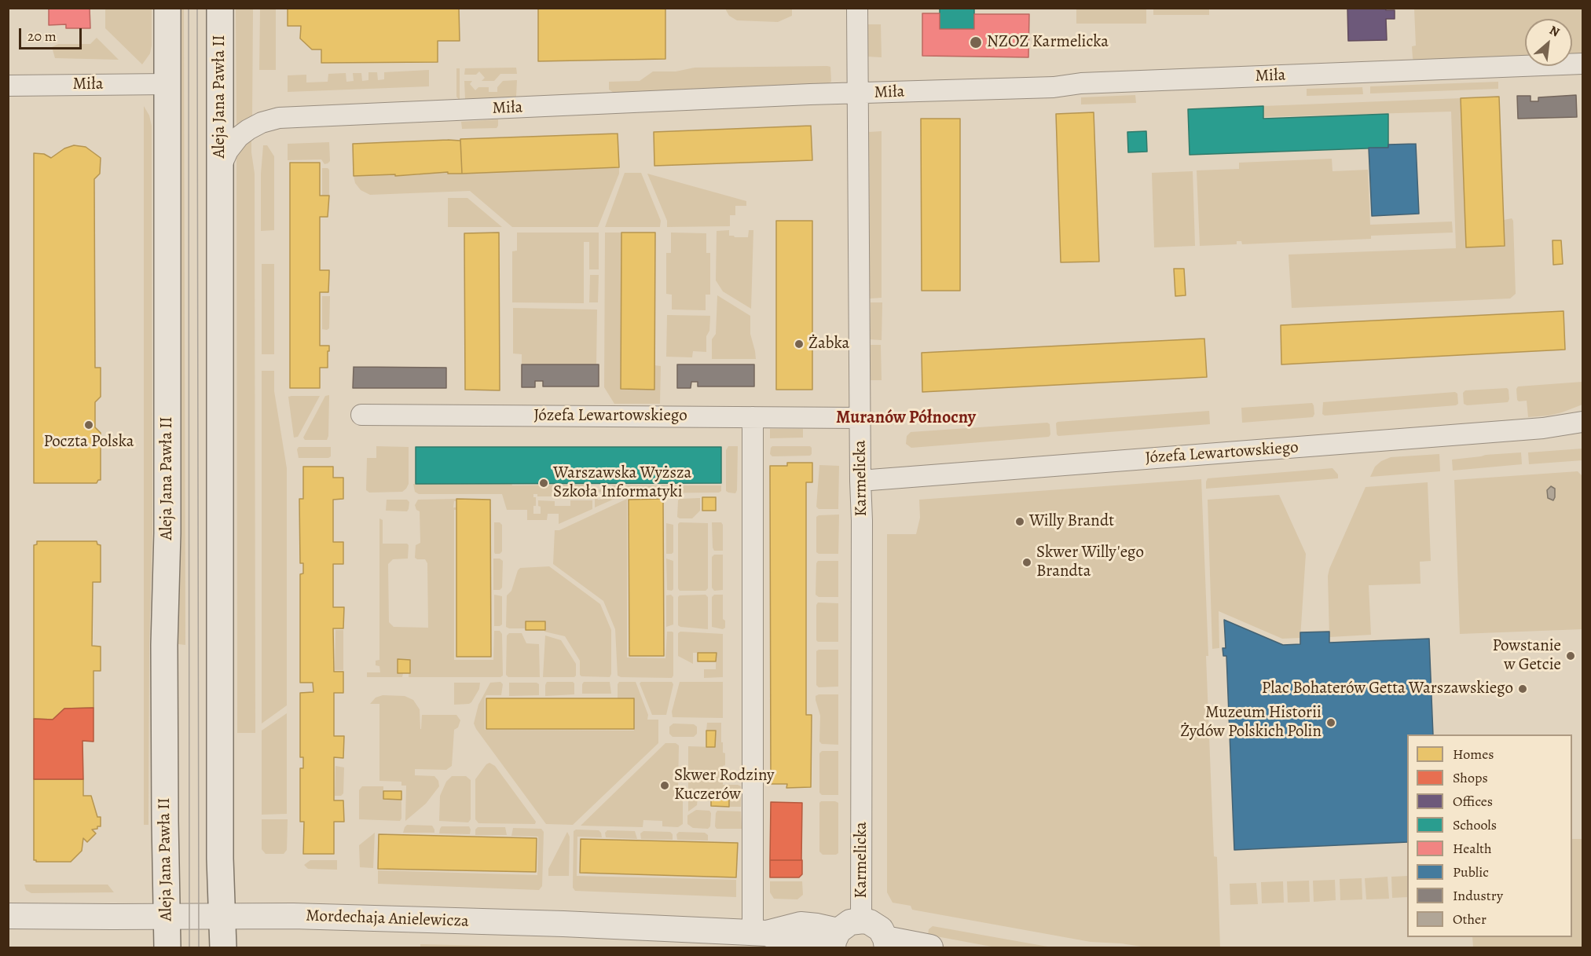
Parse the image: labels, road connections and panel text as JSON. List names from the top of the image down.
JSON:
{
  "streets": {
    "main road": ["Aleja Jana Pawła II"],
    "street": [
      "Miła",
      "Józefa Lewartowskiego",
      "Karmelicka",
      "Mordechaja Anielewicza"
    ]
  },
  "crossings": [
    ["Miła", "Aleja Jana Pawła II"],
    ["Miła", "Karmelicka"],
    ["Aleja Jana Pawła II", "Mordechaja Anielewicza"],
    ["Józefa Lewartowskiego", "Karmelicka"]
  ],
  "districts": ["Muranów Północny"],
  "places": [
    "NZOZ Karmelicka",
    "Żabka",
    "Poczta Polska",
    "Warszawska Wyższa Szkoła Informatyki",
    "Willy Brandt",
    "Skwer Willy'ego Brandta",
    "Powstanie w Getcie",
    "Plac Bohaterów Getta Warszawskiego",
    "Muzeum Historii Żydów Polskich Polin",
    "Skwer Rodziny Kuczerów"
  ],
  "legend": [
    "Homes",
    "Shops",
    "Offices",
    "Schools",
    "Health",
    "Public",
    "Industry",
    "Other"
  ],
  "scale_bar": "20 m",
  "north": "top right"
}
